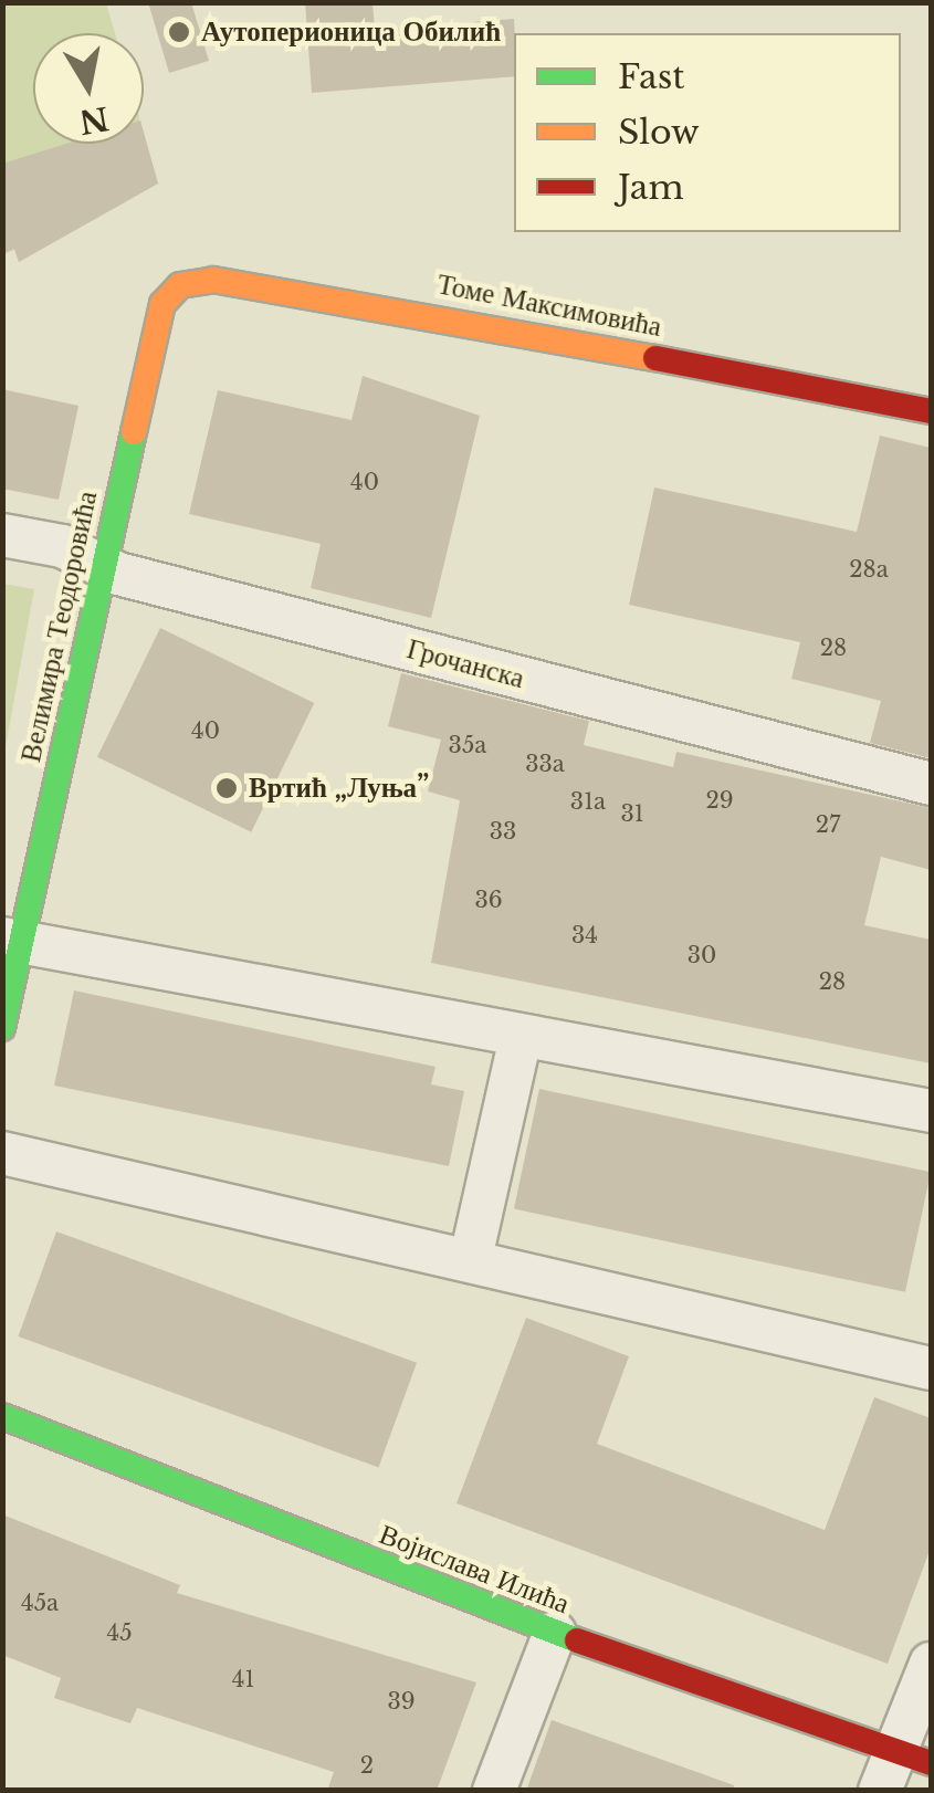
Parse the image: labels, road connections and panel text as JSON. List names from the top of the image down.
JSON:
{
  "streets": {
    "street": [
      "Томе Максимовића",
      "Велимира Теодоровића",
      "Грочанска",
      "Војислава Илића"
    ]
  },
  "crossings": [
    ["Томе Максимовића", "Велимира Теодоровића"],
    ["Велимира Теодоровића", "Грочанска"]
  ],
  "places": ["Аутоперионица Обилић", "Вртић „Луња”"],
  "house_numbers": [
    "40",
    "28a",
    "28",
    "40",
    "35a",
    "33a",
    "29",
    "31a",
    "31",
    "27",
    "33",
    "36",
    "34",
    "30",
    "28",
    "45a",
    "45",
    "41",
    "39",
    "2"
  ],
  "legend": ["Fast", "Slow", "Jam"],
  "north": "bottom"
}
